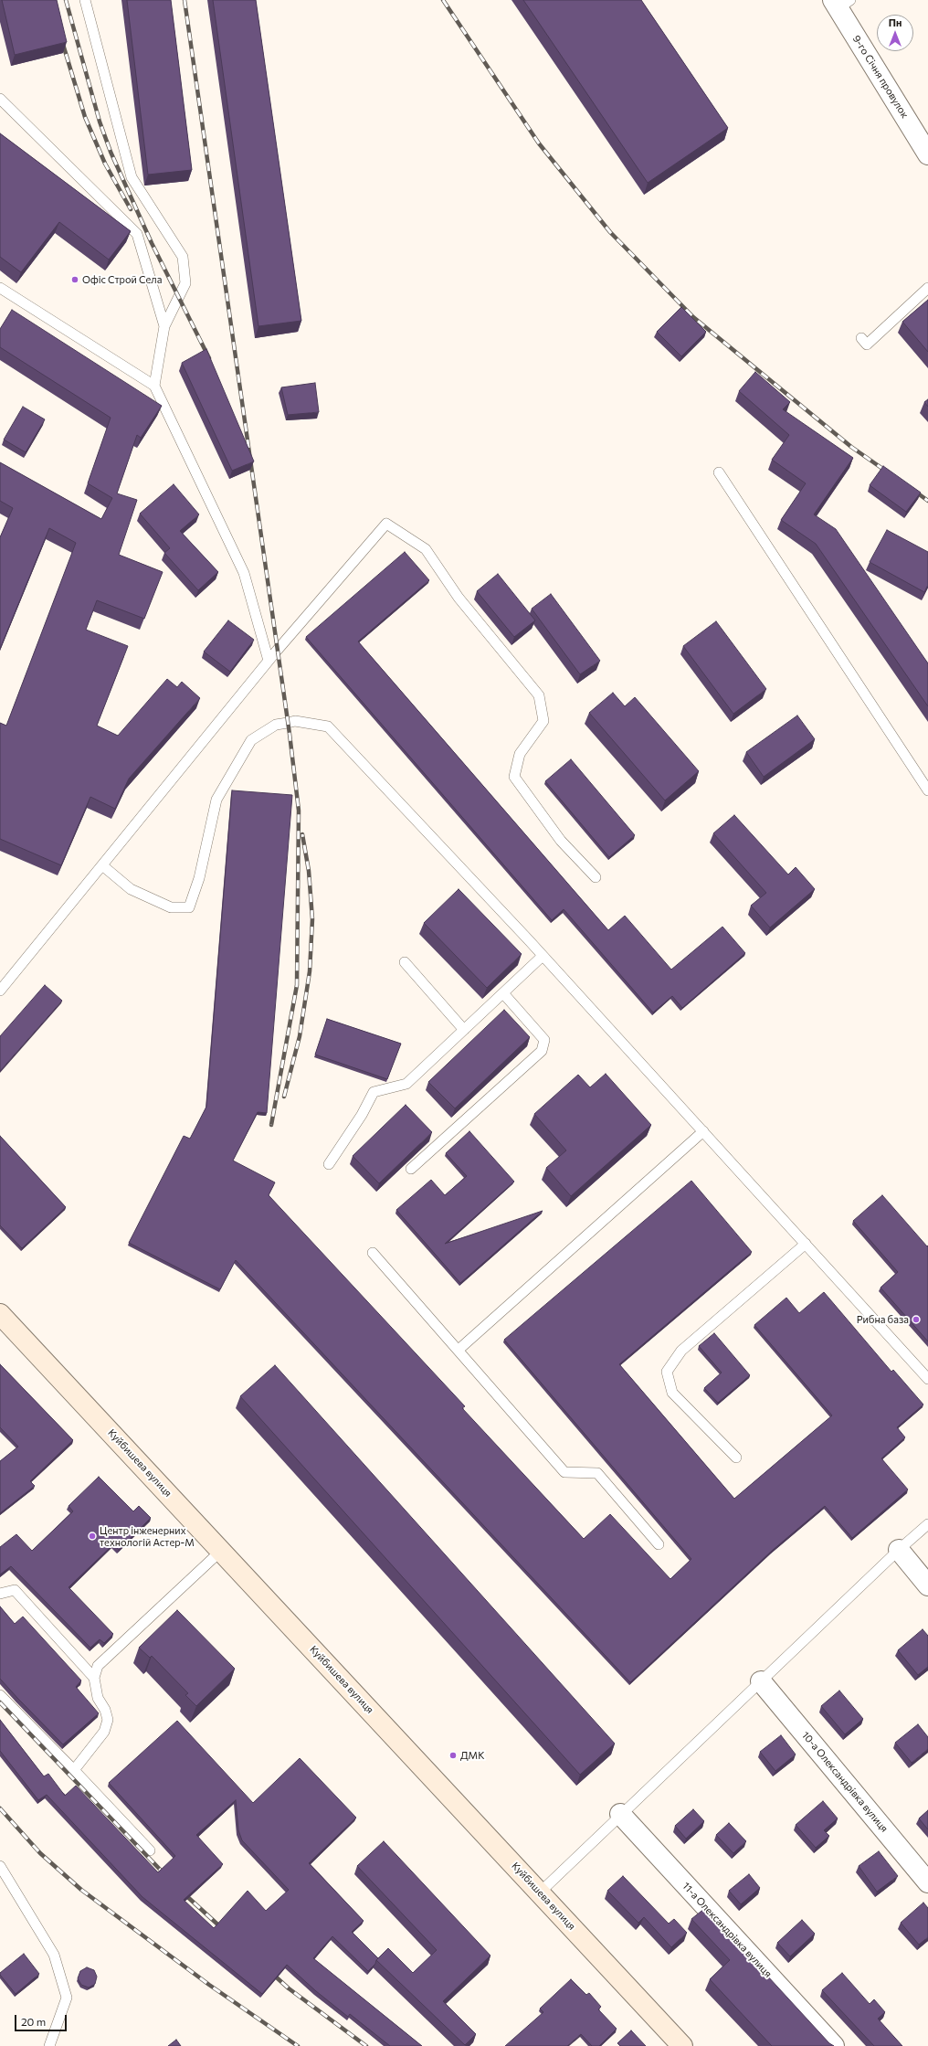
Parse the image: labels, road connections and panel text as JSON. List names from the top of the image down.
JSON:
{
  "streets": {
    "main road": ["Куйбишева вулиця"],
    "street": ["9-го Січня провулок", "10-а Олександрівка вулиця", "11-а Олександрівка вулиця"]
  },
  "places": [
    "Офіс Строй Села",
    "Рибна база",
    "Центр інженерних технологій Астер-М",
    "ДМК"
  ],
  "scale_bar": "20 m",
  "north": "top"
}
